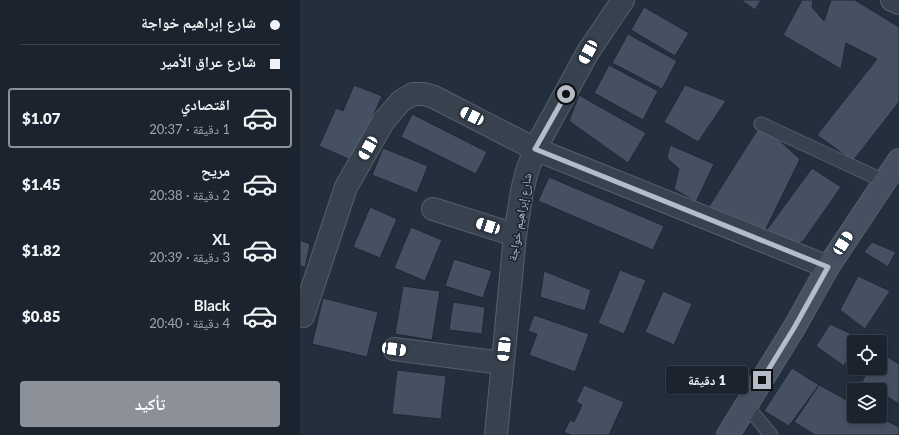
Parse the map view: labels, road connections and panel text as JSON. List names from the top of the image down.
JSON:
{
  "streets": {
    "street": ["شارع إبراهيم خواجة"]
  },
  "page": {
    "banner": ["شارع إبراهيم خواجة", "شارع عراق الأمير"],
    "list": [
      {
        "name": "اقتصادي",
        "note": "1 دقيقة · 20:37",
        "value": "$1.07"
      },
      {
        "name": "مريح",
        "note": "2 دقيقة · 20:38",
        "value": "$1.45"
      },
      {
        "name": "XL",
        "note": "3 دقيقة · 20:39",
        "value": "$1.82"
      },
      {
        "name": "Black",
        "note": "4 دقيقة · 20:40",
        "value": "$0.85"
      }
    ],
    "bubble": "1 دقيقة",
    "buttons": "تأكيد"
  }
}
